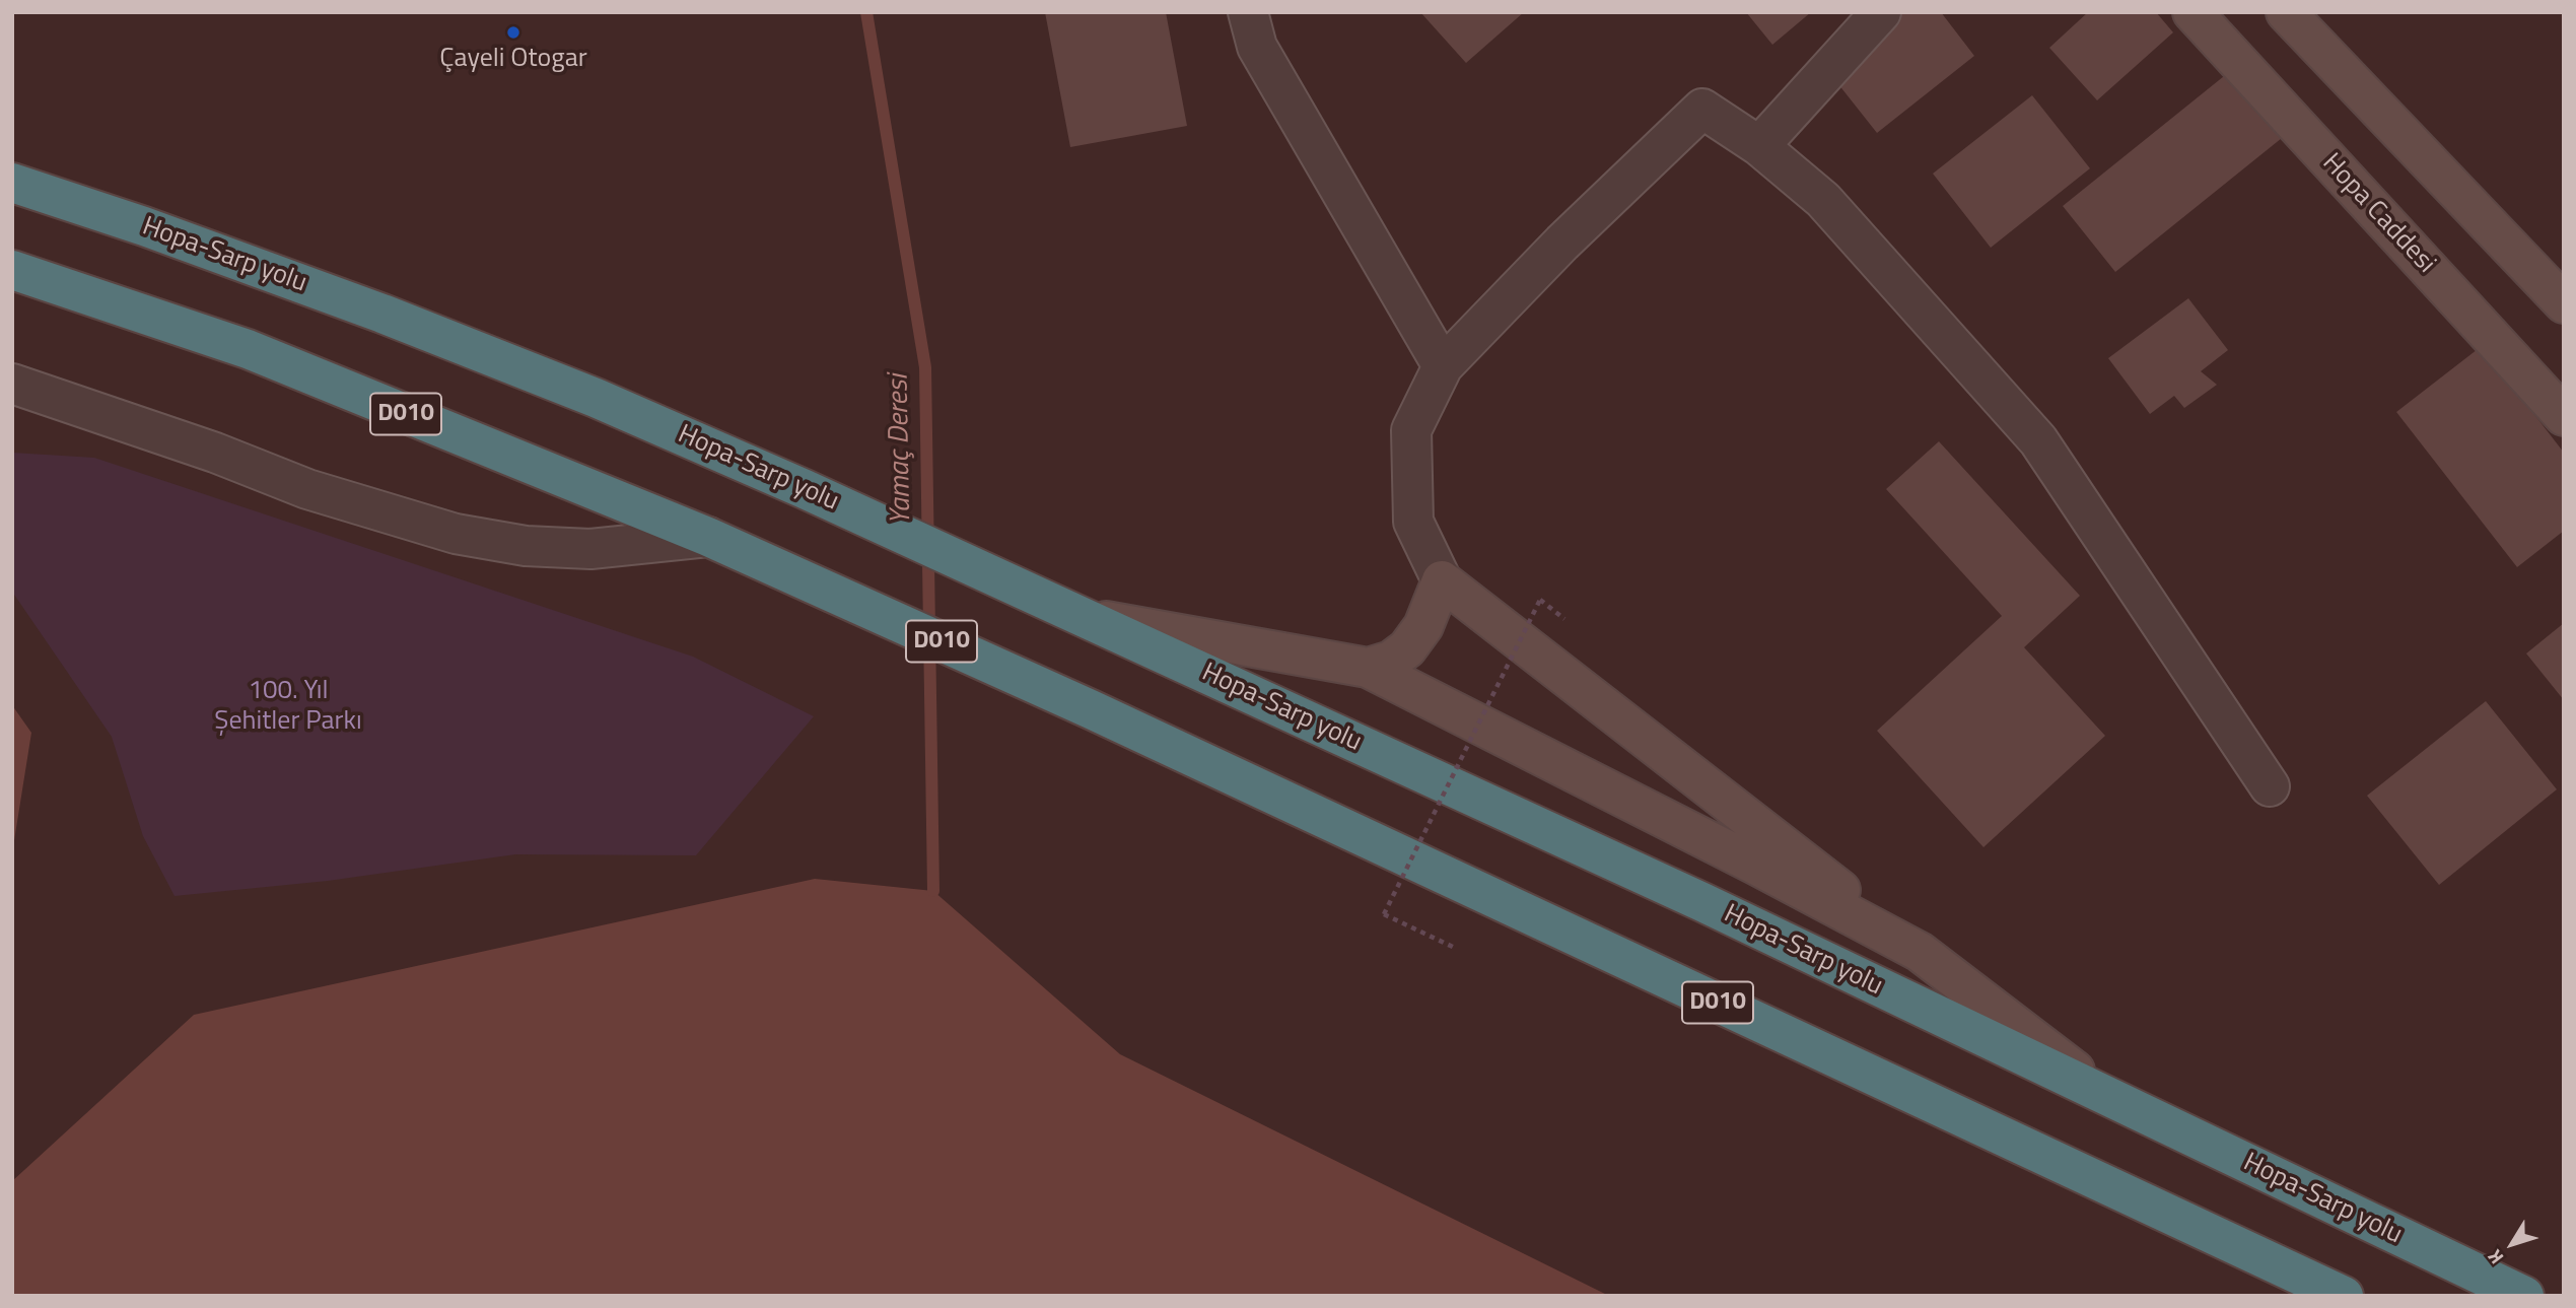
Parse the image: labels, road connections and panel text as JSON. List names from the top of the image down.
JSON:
{
  "streets": {
    "highway": ["Hopa-Sarp yolu", "D010"],
    "main road": ["Hopa Caddesi"]
  },
  "water": ["Yamaç Deresi"],
  "parks": ["100. Yıl Şehitler Parkı"],
  "places": ["Çayeli Otogar"],
  "north": "bottom left"
}
